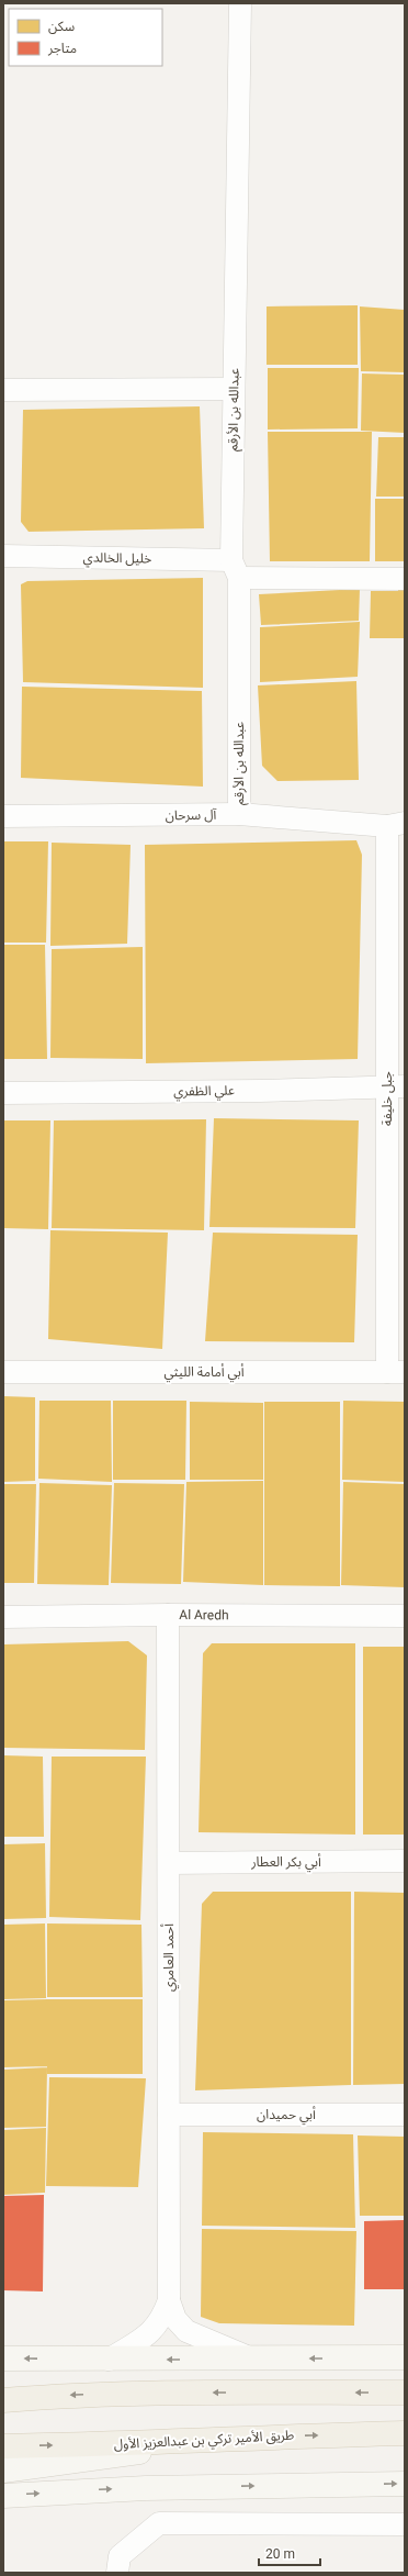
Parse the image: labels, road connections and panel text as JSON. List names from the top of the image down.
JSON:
{
  "streets": {
    "main road": ["طريق الأمير تركي بن عبدالعزيز الأول"],
    "street": [
      "عبدالله بن الأرقم",
      "خليل الخالدي",
      "آل سرحان",
      "علي الظفري",
      "جبل خليفة",
      "أبي أمامة الليثي",
      "Al Aredh",
      "أبي بكر العطار",
      "أحمد العامري",
      "أبي حميدان"
    ]
  },
  "crossings": [
    ["عبدالله بن الأرقم", "خليل الخالدي"],
    ["عبدالله بن الأرقم", "آل سرحان"],
    ["آل سرحان", "جبل خليفة"],
    ["علي الظفري", "جبل خليفة"],
    ["جبل خليفة", "أبي أمامة الليثي"],
    ["Al Aredh", "أحمد العامري"],
    ["أبي بكر العطار", "أحمد العامري"],
    ["أحمد العامري", "أبي حميدان"]
  ],
  "legend": ["سكن", "متاجر"],
  "scale_bar": "20 m"
}
